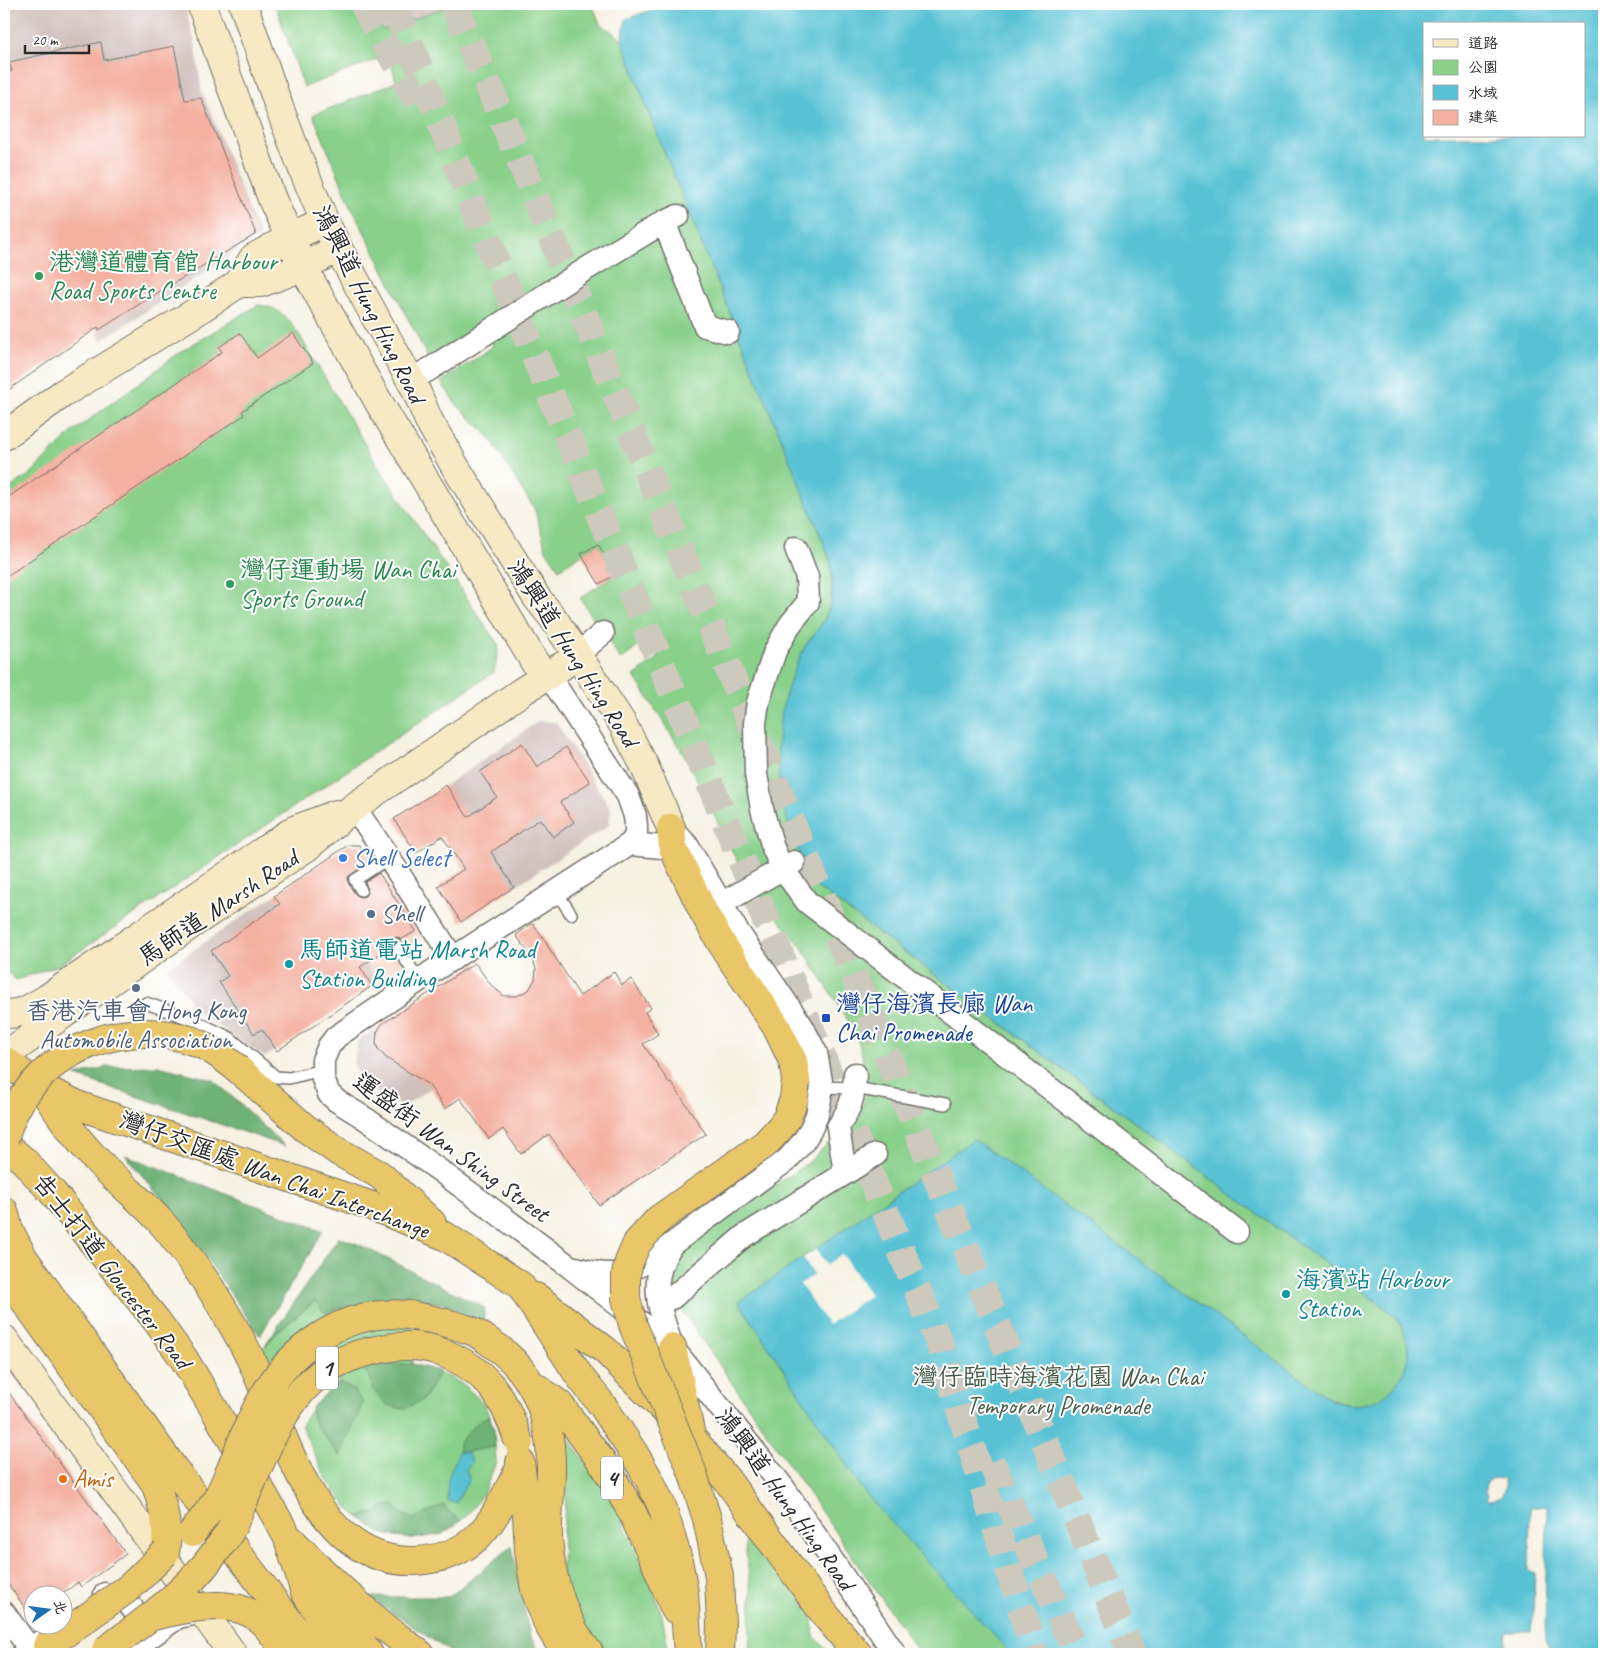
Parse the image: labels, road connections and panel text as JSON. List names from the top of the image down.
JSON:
{
  "streets": {
    "highway": [
      "灣仔交匯處 Wan Chai Interchange",
      "告士打道 Gloucester Road",
      "1",
      "4"
    ],
    "main road": ["鴻興道 Hung Hing Road", "馬師道 Marsh Road"],
    "street": ["運盛街 Wan Shing Street"]
  },
  "crossings": [
    ["鴻興道 Hung Hing Road", "馬師道 Marsh Road"],
    ["鴻興道 Hung Hing Road", "運盛街 Wan Shing Street"],
    ["灣仔交匯處 Wan Chai Interchange", "4"],
    ["1", "4"]
  ],
  "parks": ["灣仔臨時海濱花園 Wan Chai Temporary Promenade"],
  "places": {
    "other": [
      "港灣道體育館 Harbour Road Sports Centre",
      "灣仔運動場 Wan Chai Sports Ground",
      "Shell Select",
      "Shell",
      "馬師道電站 Marsh Road Station Building",
      "香港汽車會 Hong Kong Automobile Association",
      "海濱站 Harbour Station",
      "Amis"
    ],
    "transit": ["灣仔海濱長廊 Wan Chai Promenade"]
  },
  "legend": [
    "道路",
    "公園",
    "水域",
    "建築"
  ],
  "scale_bar": "20 m",
  "north": "right"
}
